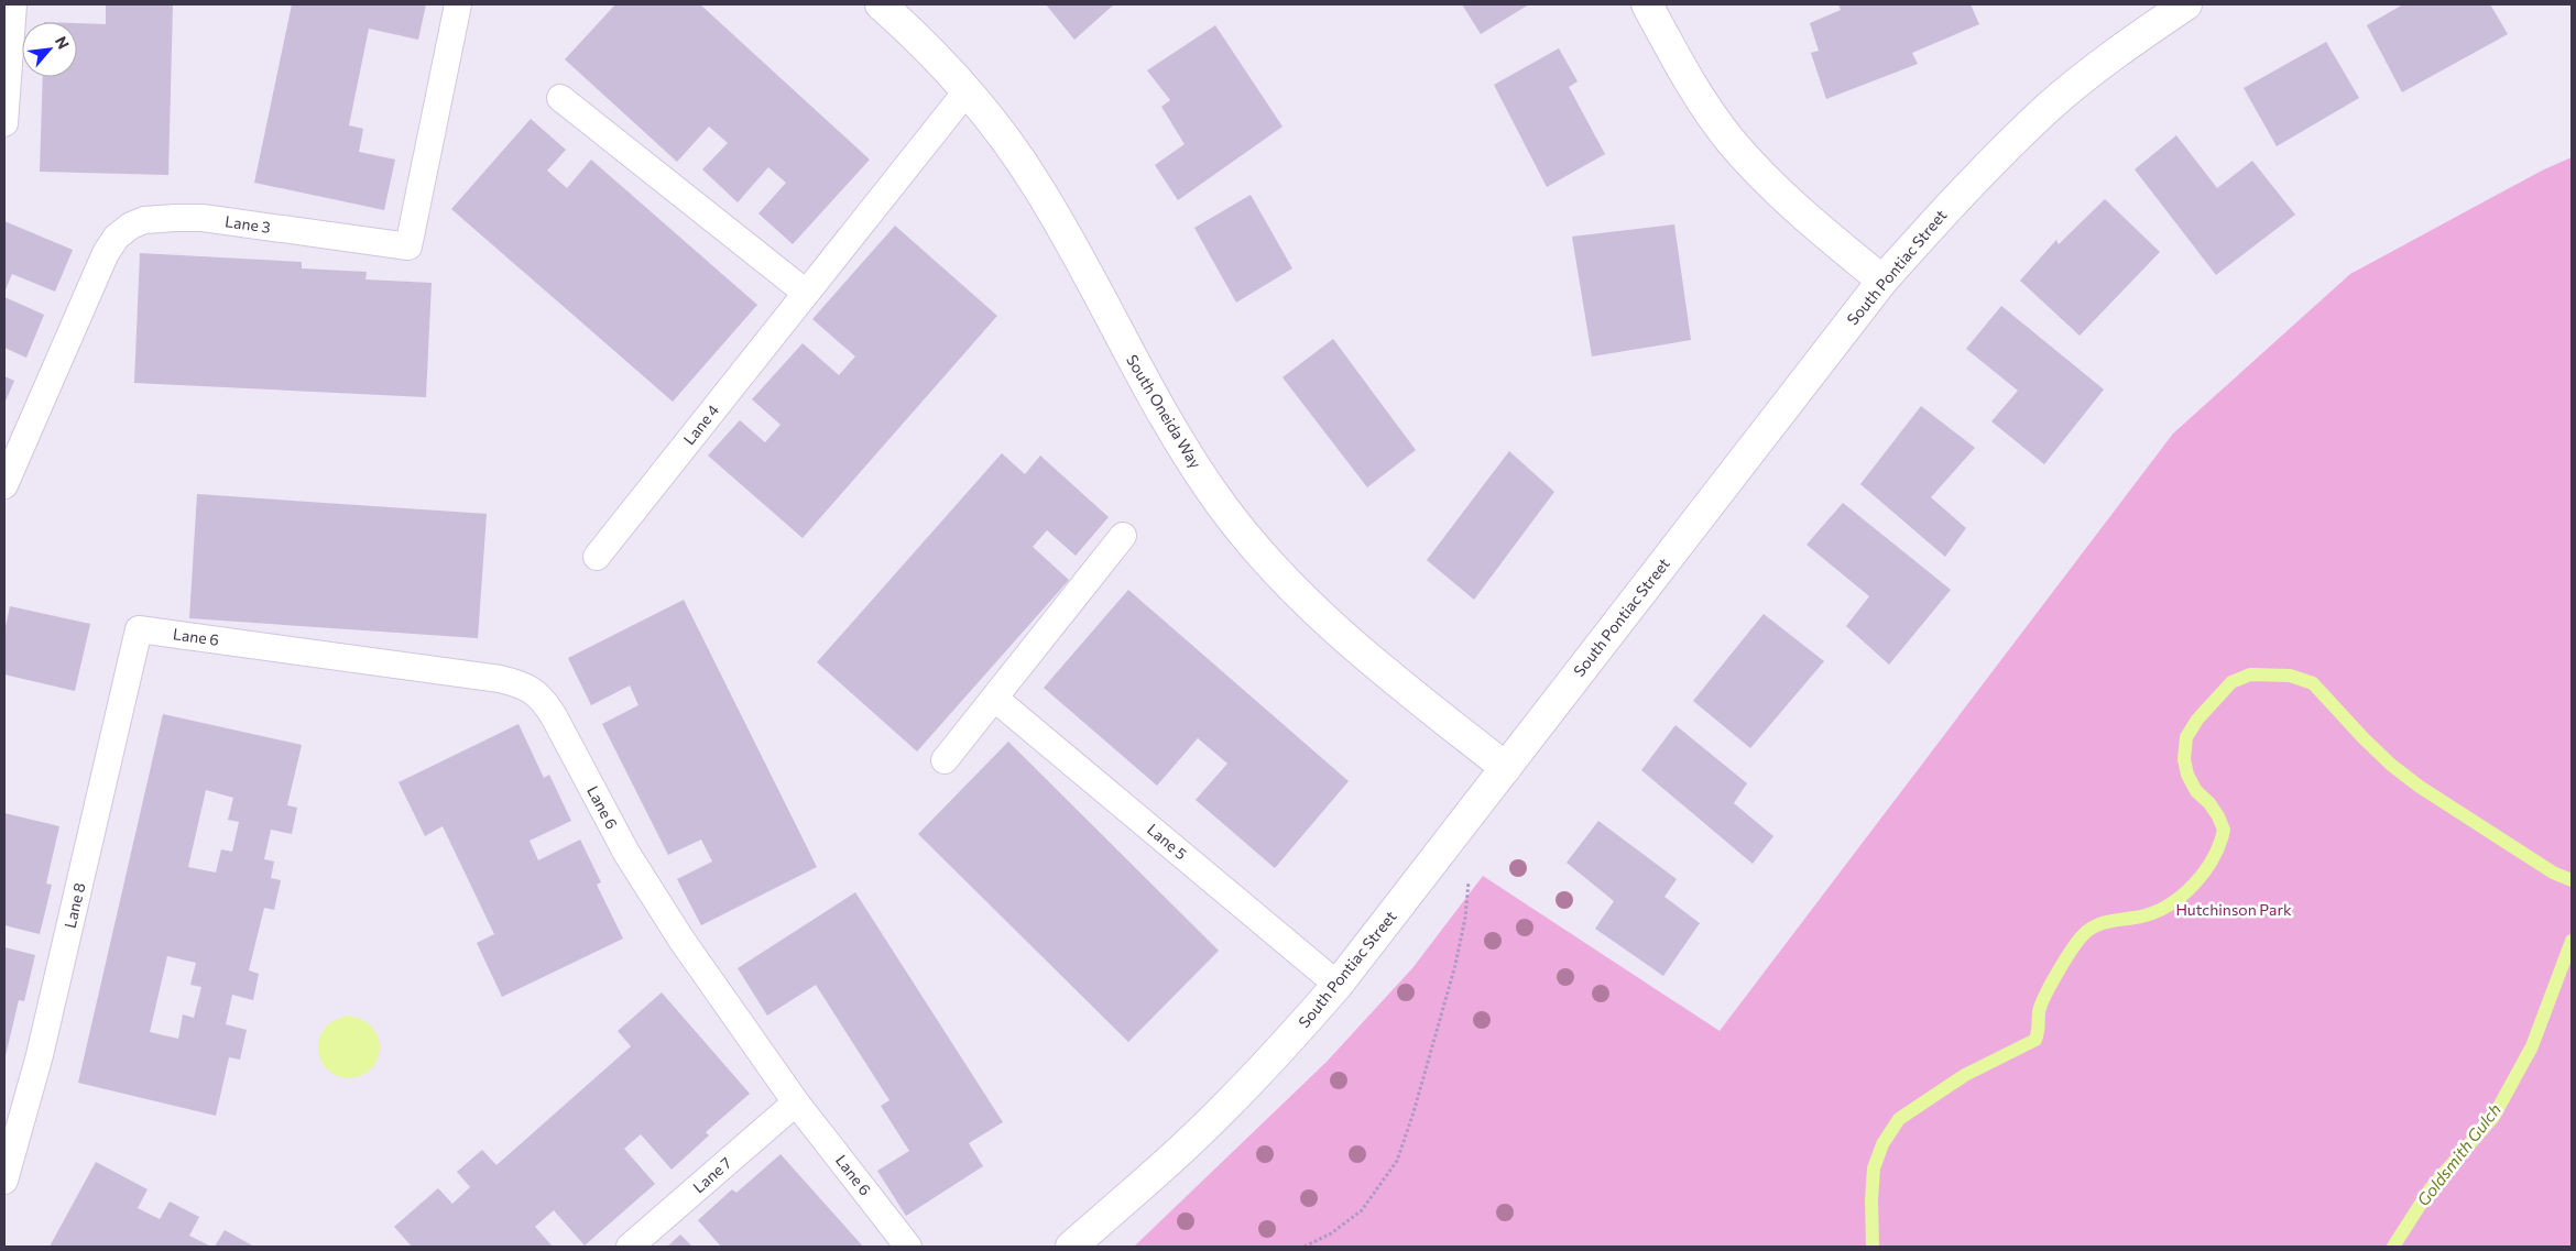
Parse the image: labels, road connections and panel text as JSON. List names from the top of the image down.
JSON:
{
  "streets": {
    "street": ["South Pontiac Street", "South Oneida Way"],
    "lane": [
      "Lane 3",
      "Lane 4",
      "Lane 6",
      "Lane 5",
      "Lane 8",
      "Lane 7"
    ]
  },
  "crossings": [
    ["South Pontiac Street", "South Oneida Way"],
    ["South Pontiac Street", "Lane 5"],
    ["South Oneida Way", "Lane 4"],
    ["Lane 6", "Lane 8"],
    ["Lane 6", "Lane 7"]
  ],
  "water": ["Goldsmith Gulch"],
  "parks": ["Hutchinson Park"],
  "north": "top right"
}
